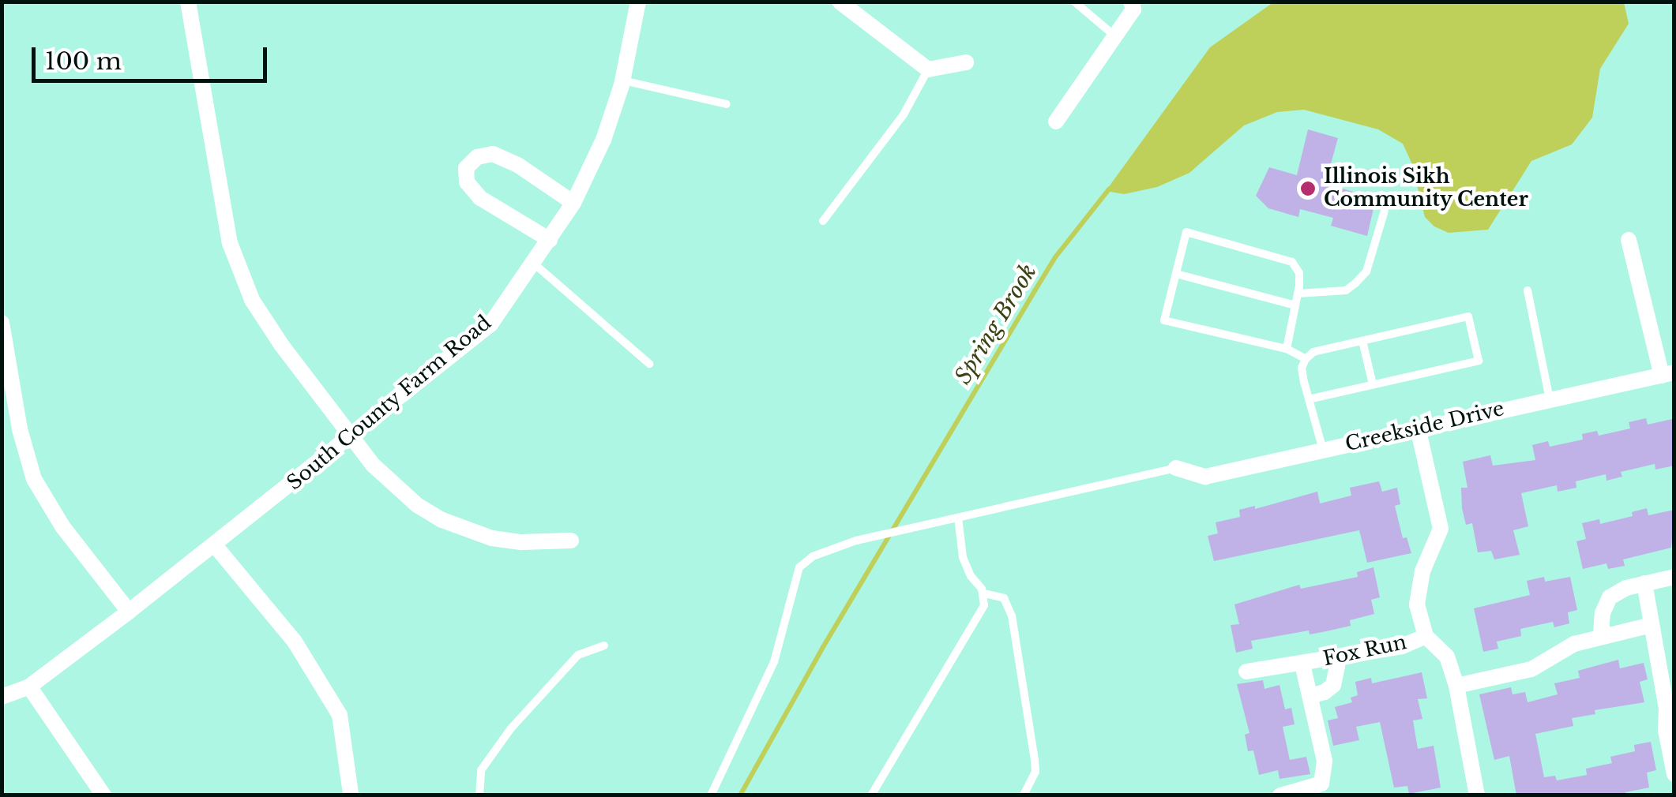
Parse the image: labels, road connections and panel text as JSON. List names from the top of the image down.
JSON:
{
  "streets": {
    "street": ["South County Farm Road", "Creekside Drive", "Fox Run"]
  },
  "water": ["Spring Brook"],
  "places": ["Illinois Sikh Community Center"],
  "scale_bar": "100 m"
}
